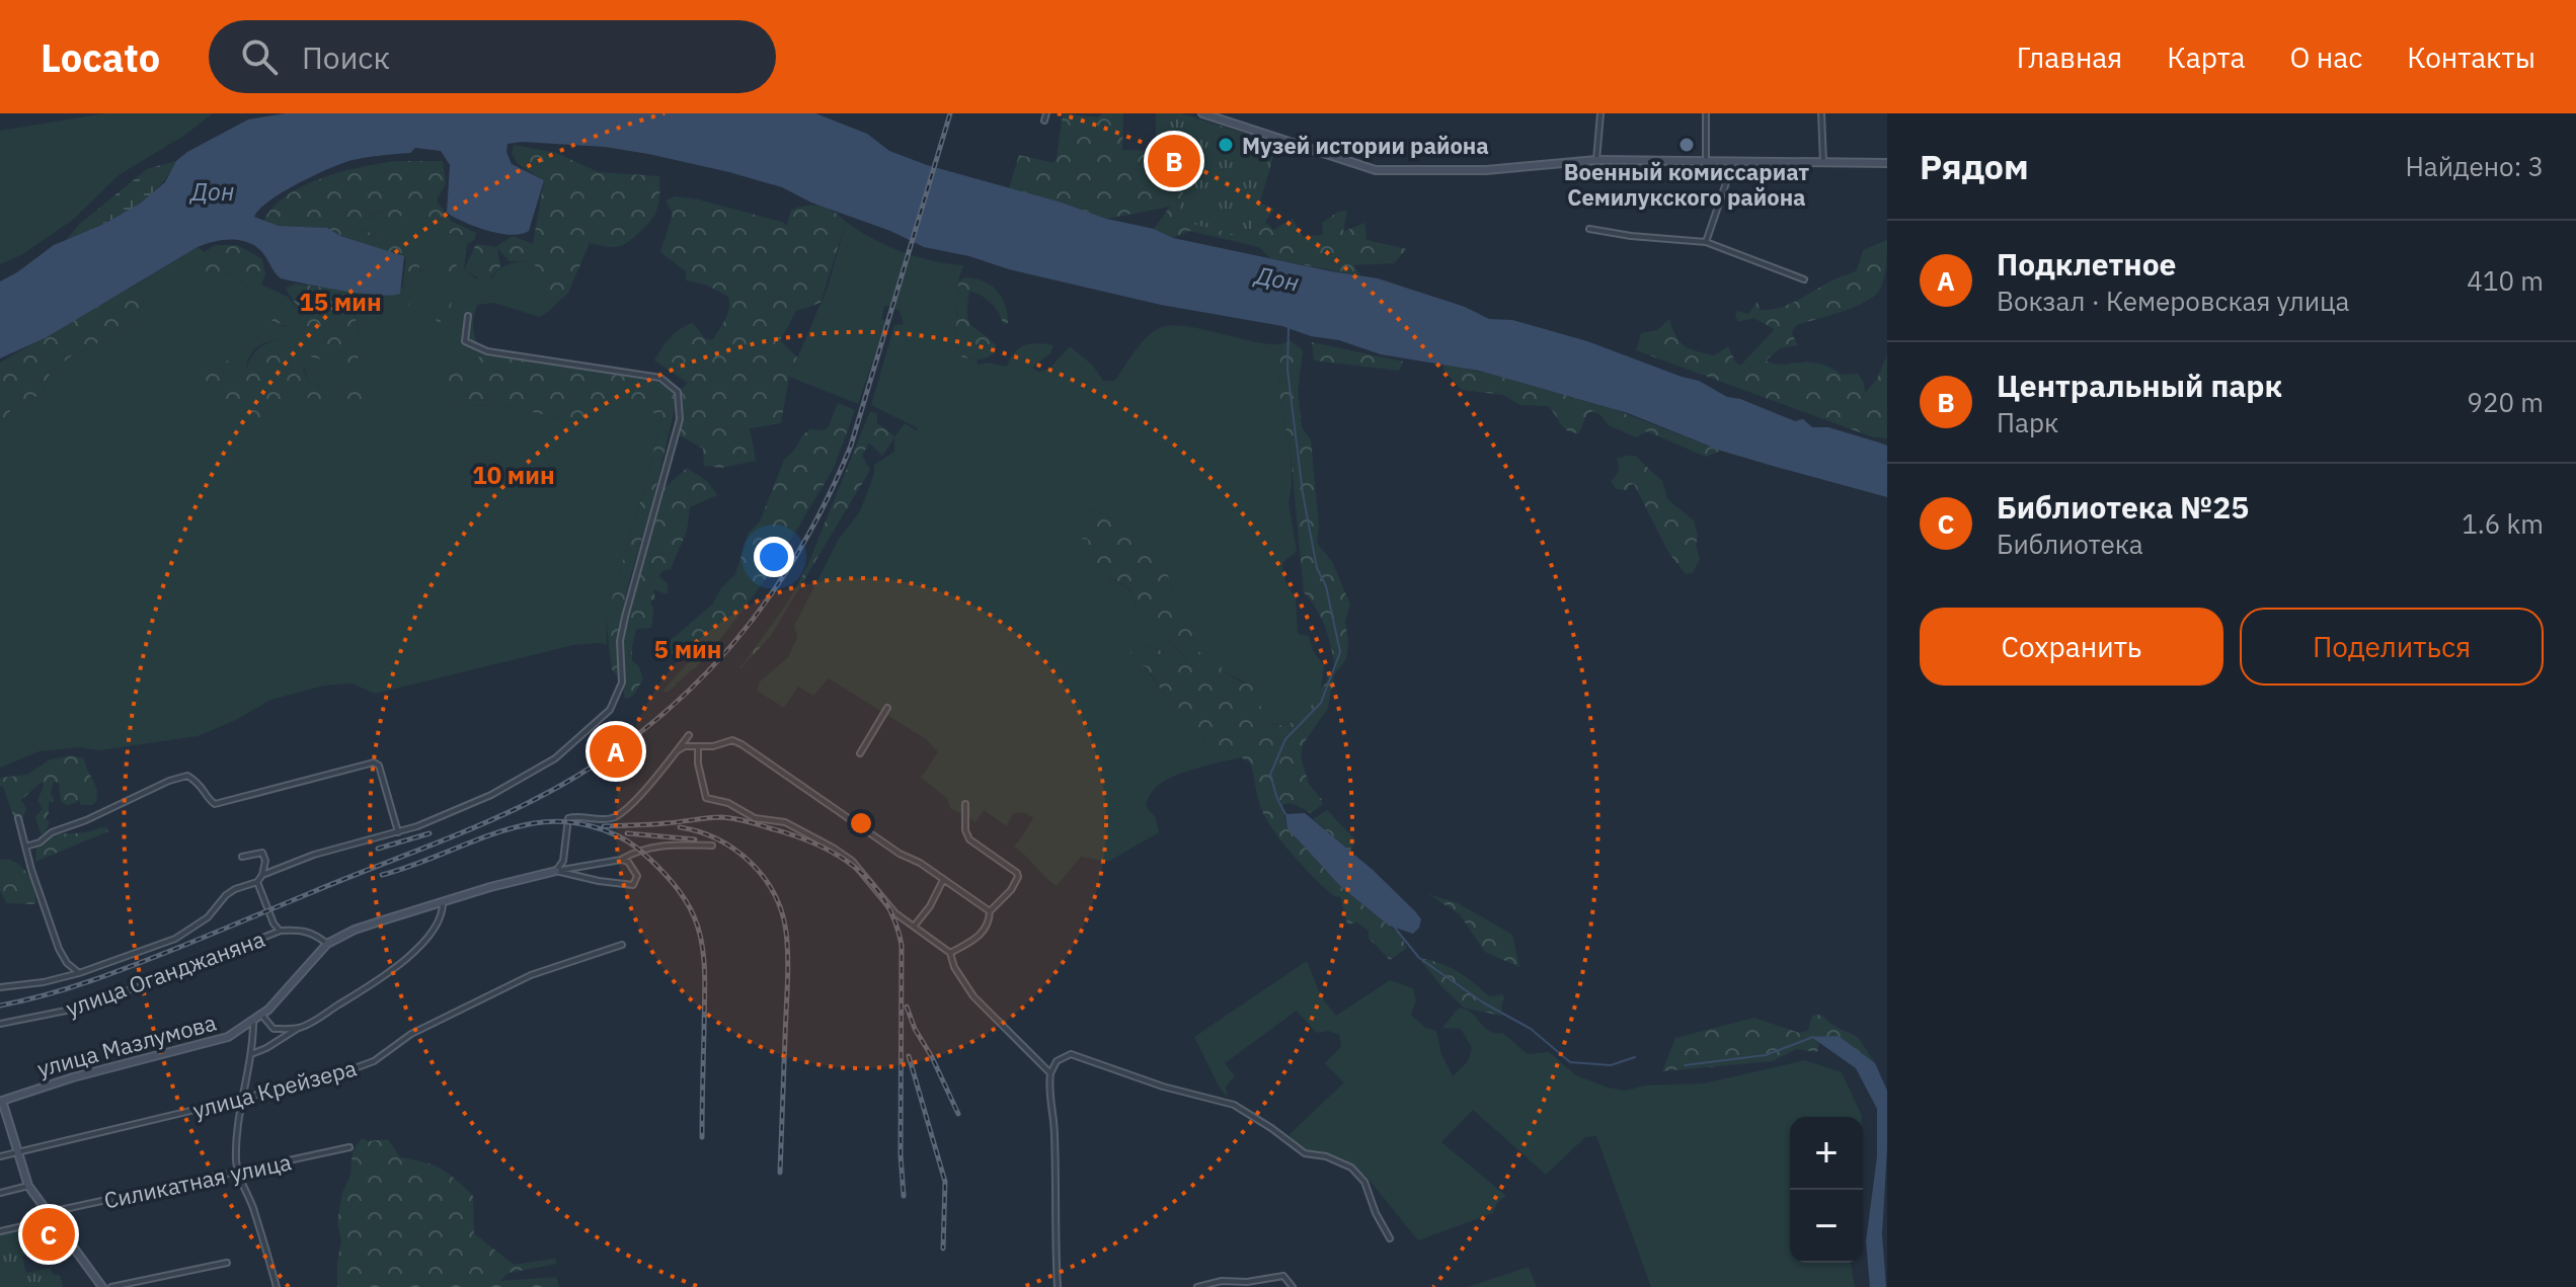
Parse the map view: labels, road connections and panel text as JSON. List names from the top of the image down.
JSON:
{
  "streets": {
    "street": [
      "улица Оганджаняна",
      "улица Мазлумова",
      "улица Крейзера",
      "Силикатная улица"
    ]
  },
  "crossings": [
    ["улица Оганджаняна", "улица Мазлумова"]
  ],
  "water": ["Дон"],
  "places": ["Музей истории района", "Военный комиссариат Семилукского района"],
  "page": {
    "header": "Locato",
    "search": "Поиск",
    "nav": [
      "Главная",
      "Карта",
      "О нас",
      "Контакты"
    ],
    "heading": ["Рядом", "Найдено: 3"],
    "pins": ["B", "A", "C"],
    "list": [
      {
        "mark": "A",
        "name": "Подклетное",
        "note": "Вокзал · Кемеровская улица",
        "value": "410 m"
      },
      {
        "mark": "B",
        "name": "Центральный парк",
        "note": "Парк",
        "value": "920 m"
      },
      {
        "mark": "C",
        "name": "Библиотека №25",
        "note": "Библиотека",
        "value": "1.6 km"
      }
    ],
    "buttons": ["Сохранить", "Поделиться"],
    "map_buttons": ["+", "−"]
  },
  "rings": ["15 мин", "10 мин", "5 мин"]
}
